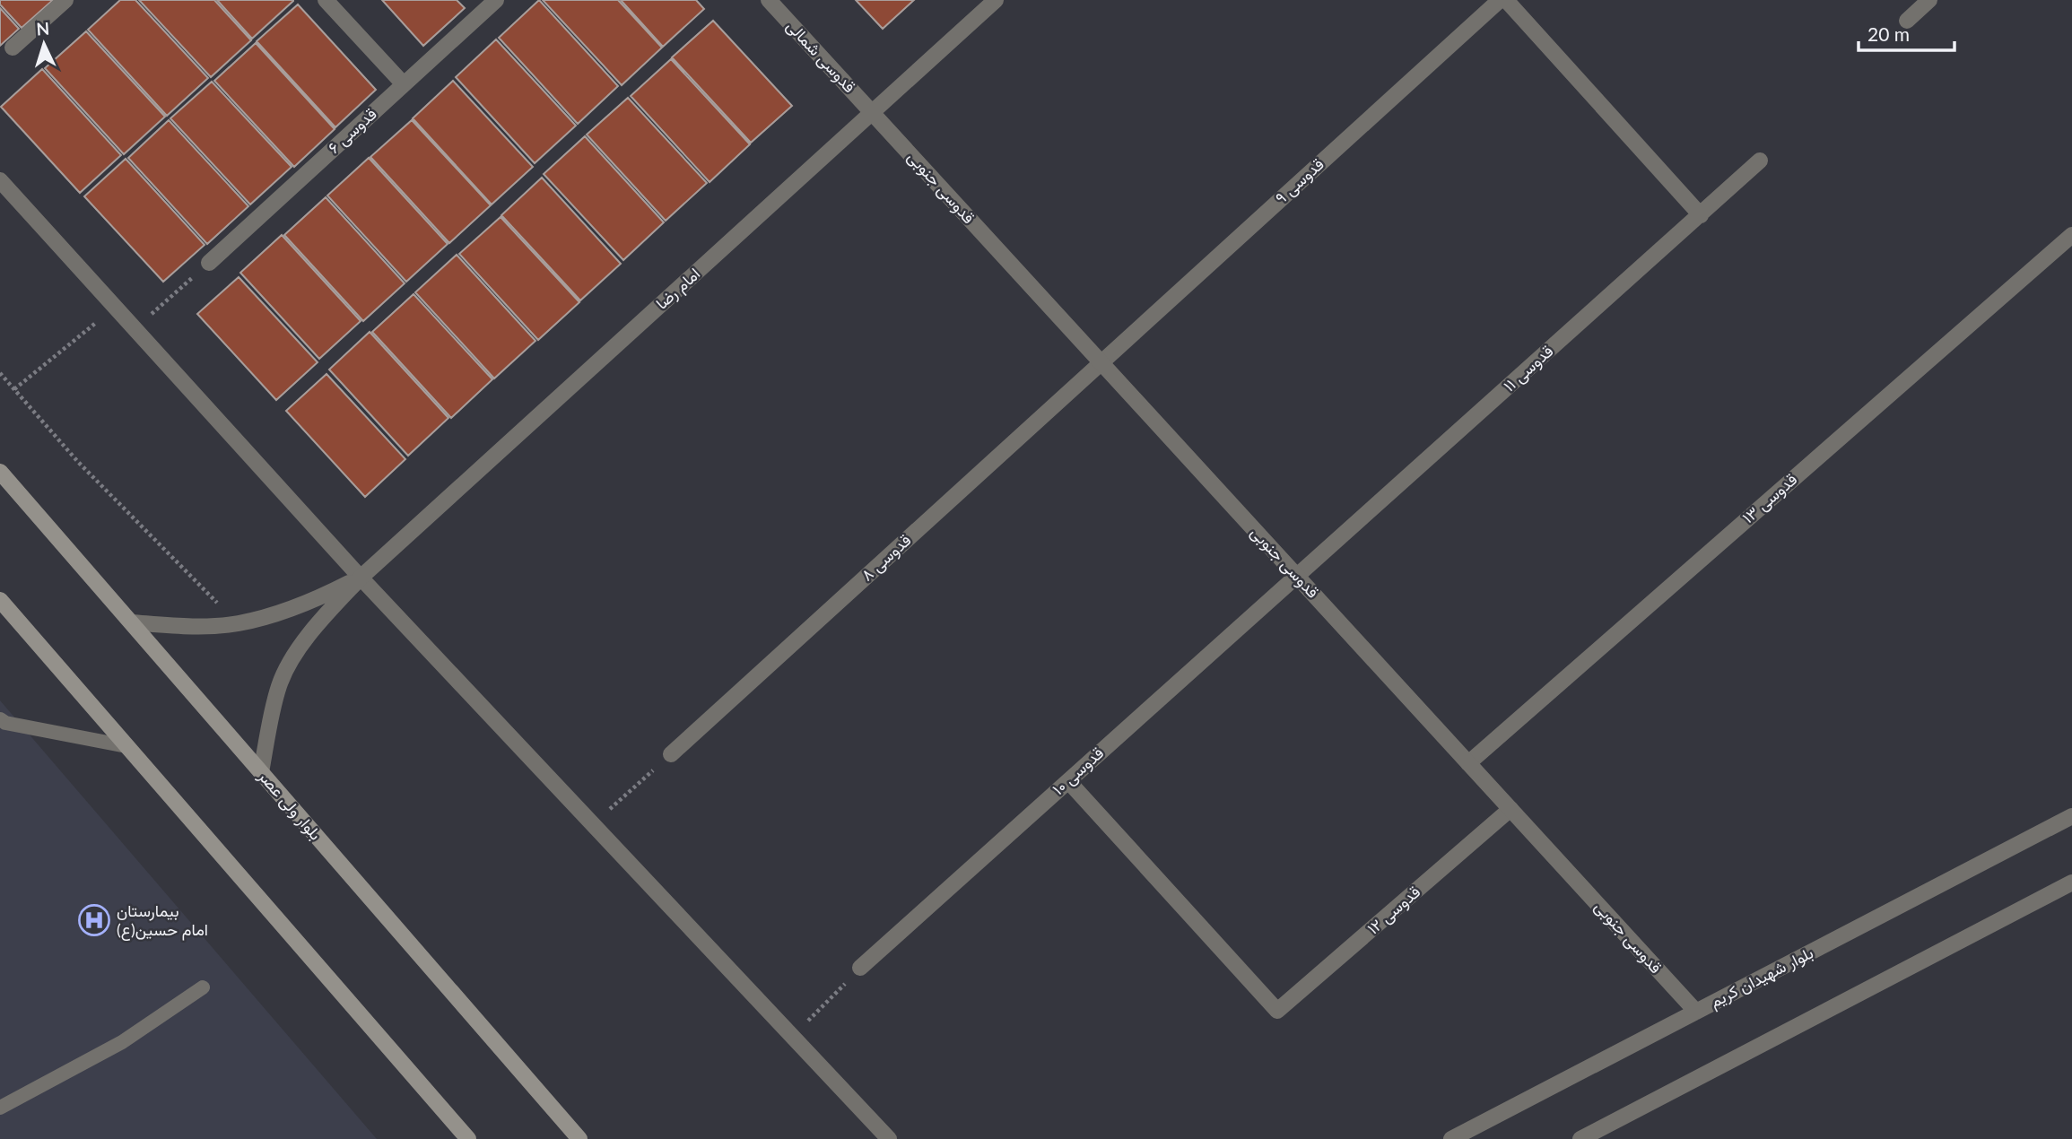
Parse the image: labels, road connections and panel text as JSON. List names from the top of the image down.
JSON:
{
  "streets": {
    "main road": ["بلوار ولی عصر"],
    "street": [
      "قدوسی شمالی",
      "قدوسی ۶",
      "قدوسی ۹",
      "قدوسی جنوبی",
      "امام رضا",
      "قدوسی ۱۱",
      "قدوسی ۱۳",
      "قدوسی ۸",
      "قدوسی ۱۰",
      "قدوسی ۱۲",
      "بلوار شهیدان کریم"
    ]
  },
  "crossings": [
    ["قدوسی شمالی", "قدوسی جنوبی"],
    ["قدوسی شمالی", "امام رضا"],
    ["قدوسی ۹", "قدوسی جنوبی"],
    ["قدوسی ۹", "قدوسی ۸"],
    ["قدوسی جنوبی", "امام رضا"],
    ["قدوسی جنوبی", "قدوسی ۱۱"],
    ["قدوسی جنوبی", "قدوسی ۱۳"],
    ["قدوسی جنوبی", "قدوسی ۸"],
    ["قدوسی جنوبی", "قدوسی ۱۰"],
    ["قدوسی جنوبی", "قدوسی ۱۲"],
    ["قدوسی جنوبی", "بلوار شهیدان کریم"],
    ["قدوسی ۱۱", "قدوسی ۱۰"],
    ["قدوسی ۱۰", "قدوسی ۱۲"]
  ],
  "places": {
    "hospital": ["بیمارستان امام حسین(ع)"]
  },
  "scale_bar": "20 m",
  "north": "top"
}
